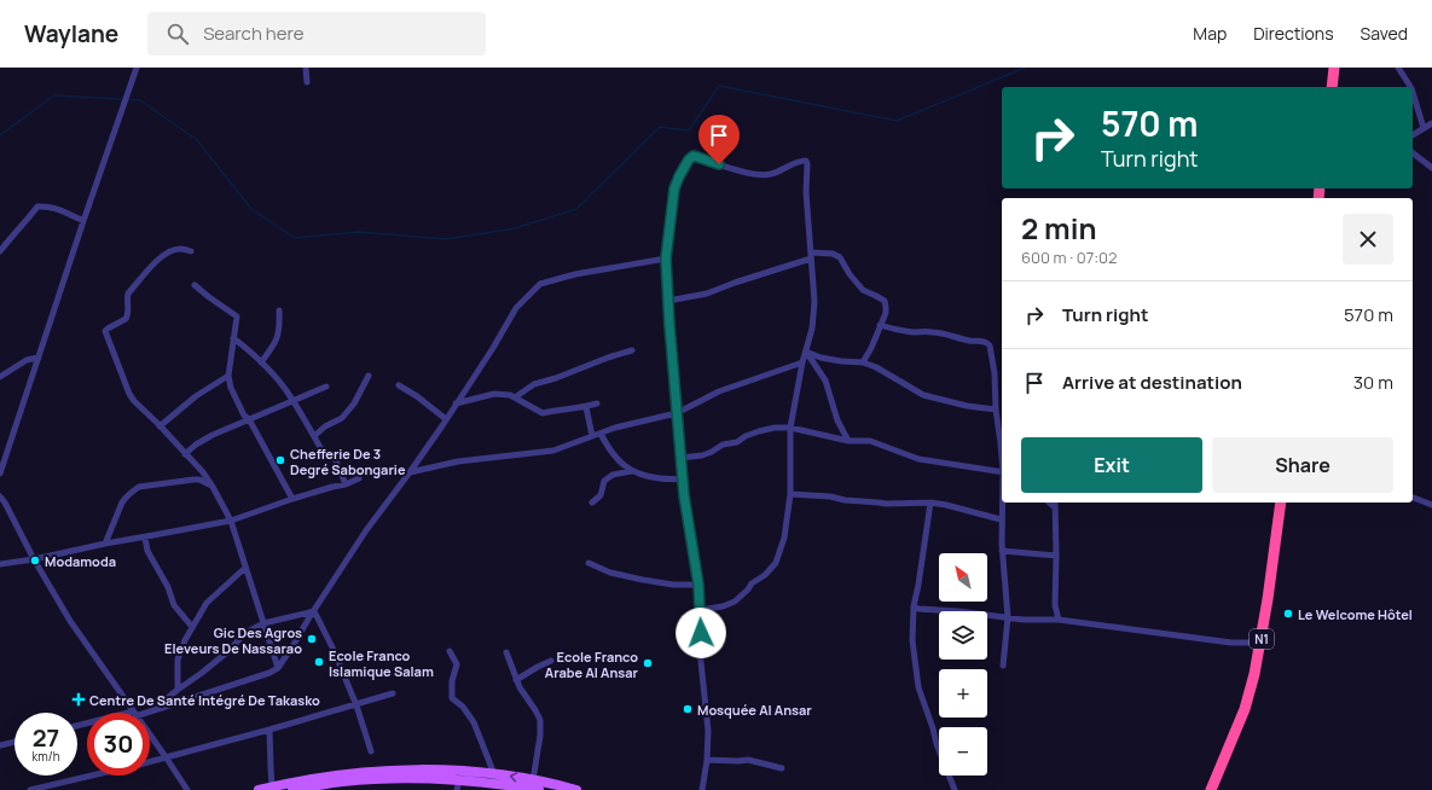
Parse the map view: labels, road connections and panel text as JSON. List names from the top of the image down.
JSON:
{
  "streets": {
    "highway": ["N1"]
  },
  "places": {
    "other": [
      "Chefferie De 3 Degré Sabongarie",
      "Modamoda",
      "Le Welcome Hôtel",
      "Gic Des Agros Eleveurs De Nassarao",
      "Ecole Franco Islamique Salam",
      "Ecole Franco Arabe Al Ansar",
      "Mosquée Al Ansar"
    ],
    "health": ["Centre De Santé Intégré De Takasko"]
  },
  "north": "top left",
  "page": {
    "header": "Waylane",
    "search": "Search here",
    "nav": ["Map", "Directions", "Saved"],
    "turn": ["570 m", "Turn right"],
    "heading": ["2 min", "600 m · 07:02"],
    "list": [
      {
        "name": "Turn right",
        "value": "570 m"
      },
      {
        "name": "Arrive at destination",
        "value": "30 m"
      }
    ],
    "buttons": ["Exit", "Share"],
    "map_buttons": ["+", "−"],
    "speed": "27 km/h",
    "limit": "30"
  }
}
